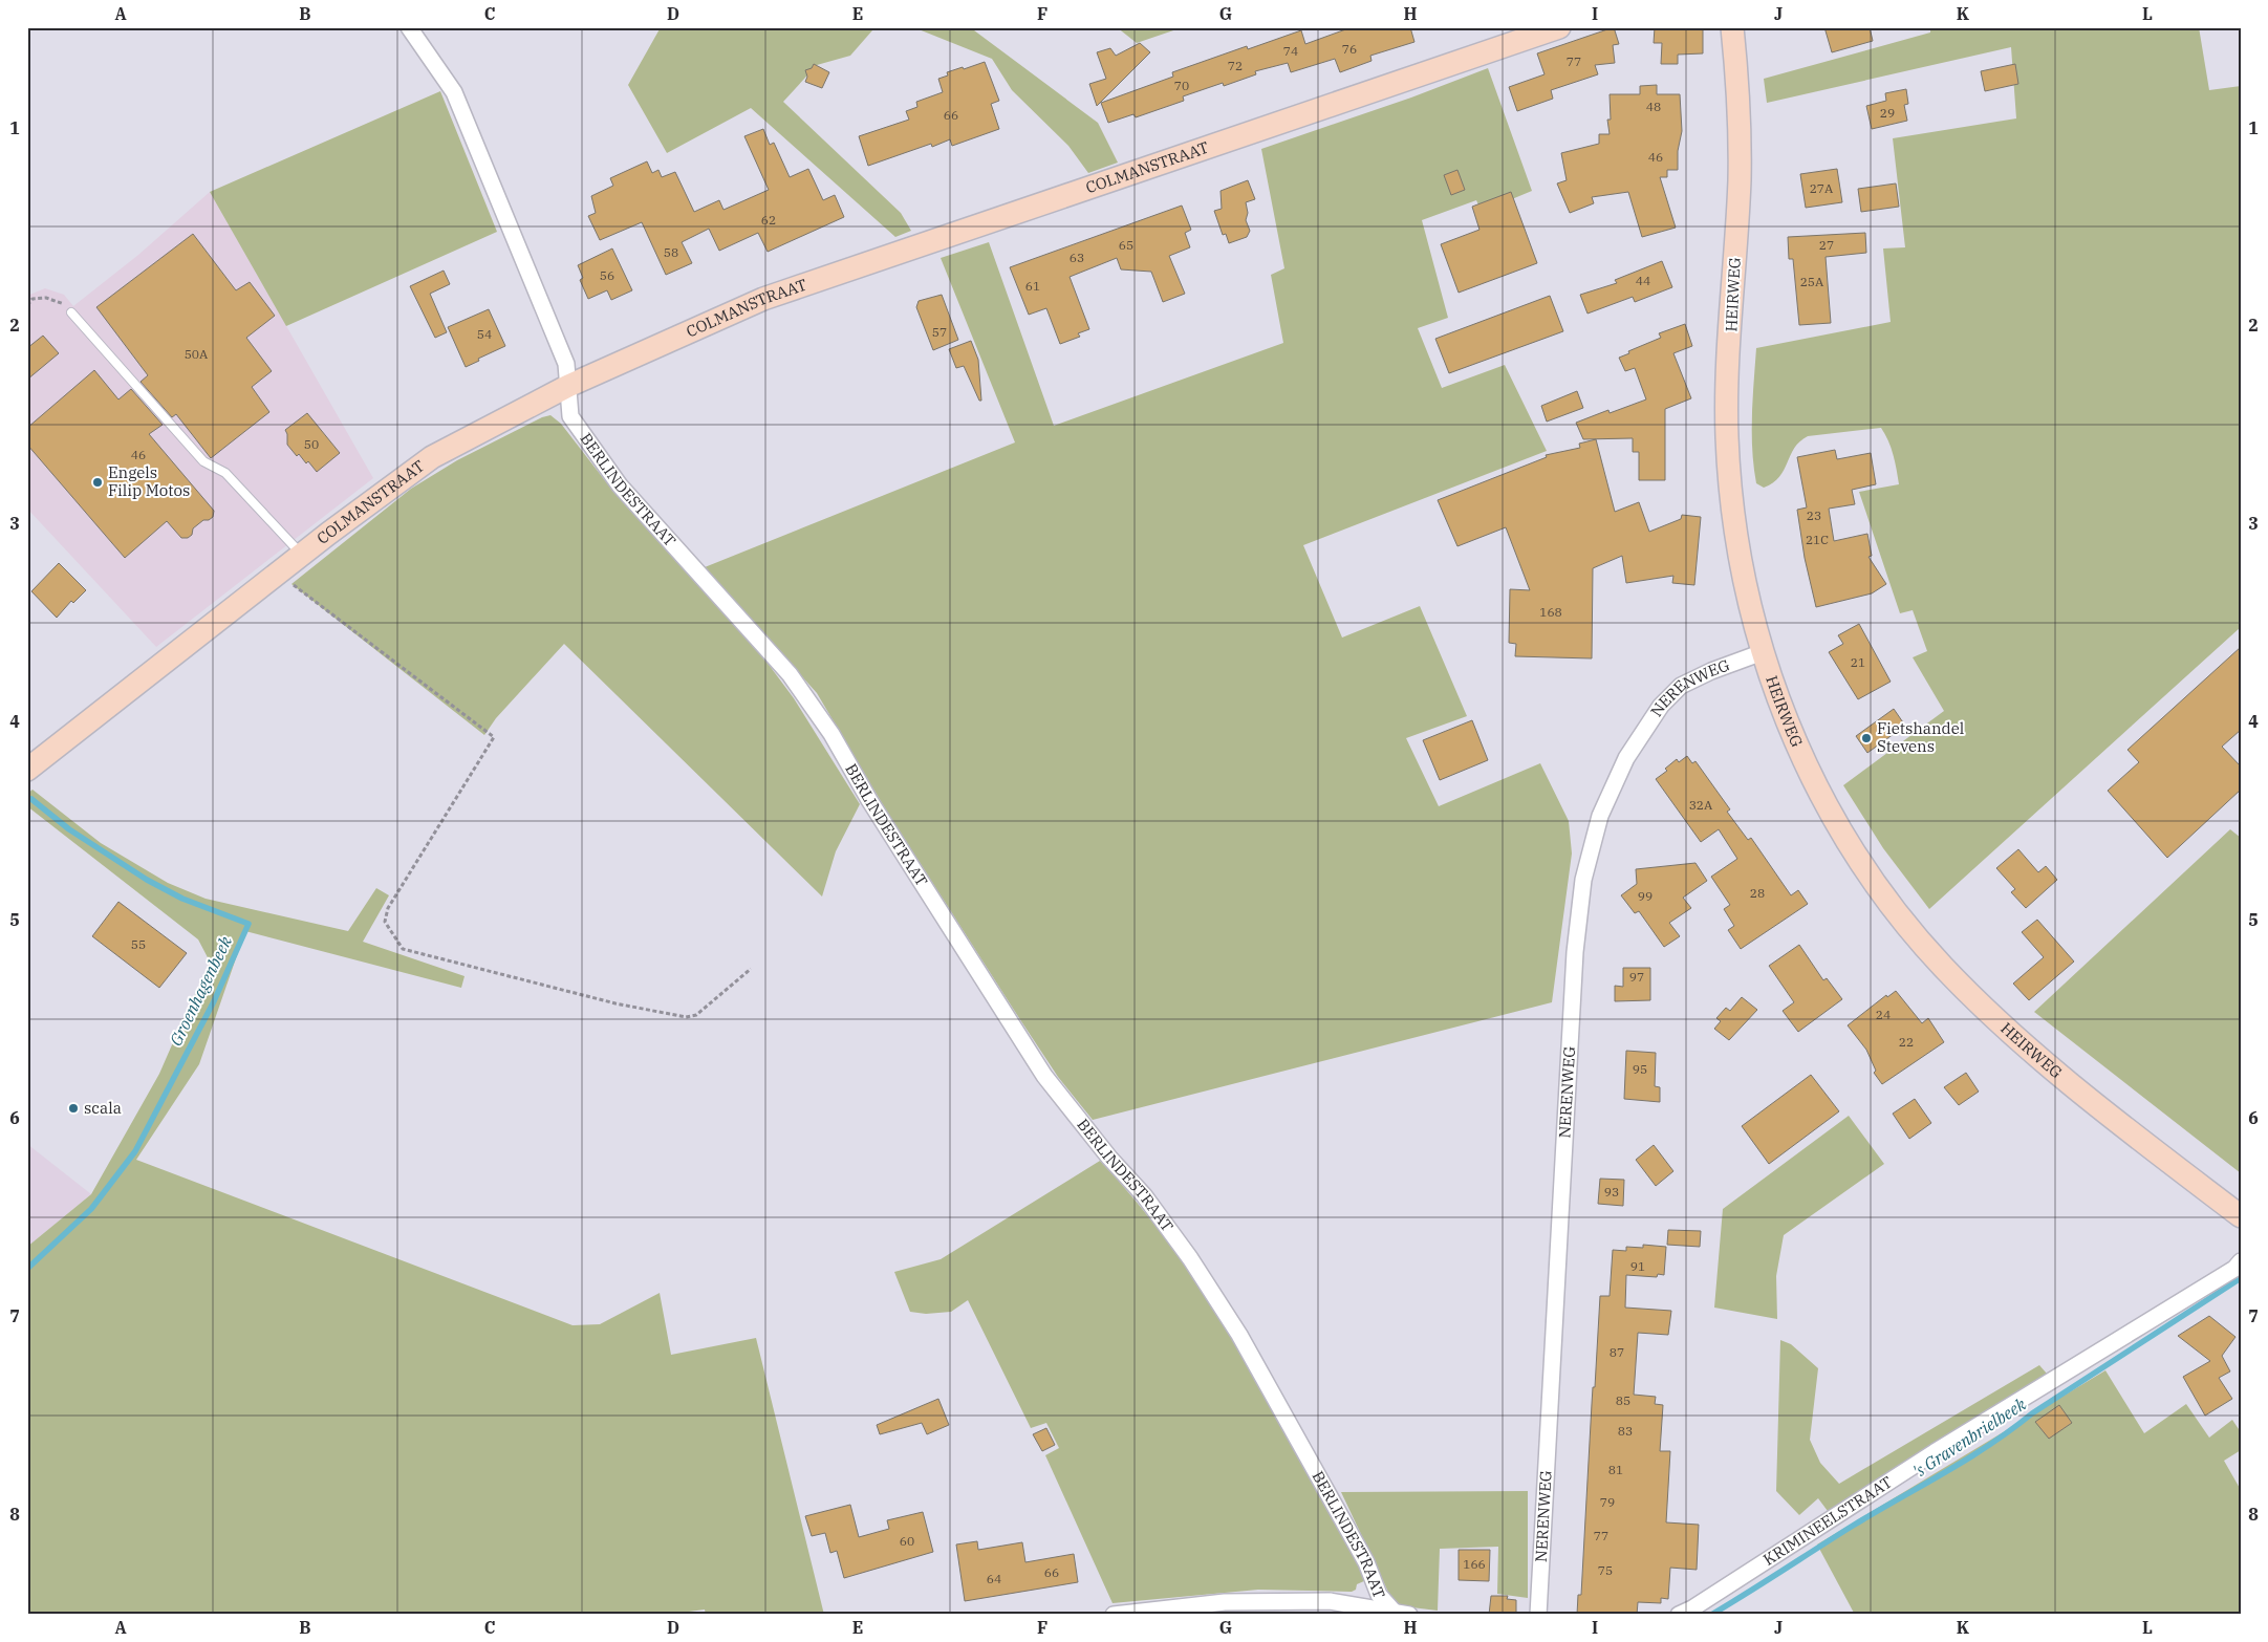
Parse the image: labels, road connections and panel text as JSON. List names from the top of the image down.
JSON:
{
  "streets": {
    "main road": ["COLMANSTRAAT", "HEIRWEG"],
    "street": ["BERLINDESTRAAT", "NERENWEG", "KRIMINEELSTRAAT"]
  },
  "crossings": [
    ["COLMANSTRAAT", "BERLINDESTRAAT"],
    ["HEIRWEG", "NERENWEG"]
  ],
  "water": ["Groenhagenbeek", "'s Gravenbrielbeek"],
  "places": ["Engels Filip Motos", "Fietshandel Stevens", "scala"],
  "house_numbers": [
    "76",
    "74",
    "77",
    "72",
    "70",
    "48",
    "29",
    "66",
    "46",
    "27A",
    "62",
    "65",
    "27",
    "58",
    "63",
    "56",
    "44",
    "25A",
    "61",
    "57",
    "54",
    "50A",
    "50",
    "46",
    "23",
    "21C",
    "168",
    "21",
    "32A",
    "28",
    "99",
    "55",
    "97",
    "24",
    "22",
    "95",
    "93",
    "91",
    "87",
    "85",
    "83",
    "81",
    "79",
    "77",
    "60",
    "166",
    "75",
    "66",
    "64"
  ],
  "grid": {
    "columns": [
      "A",
      "B",
      "C",
      "D",
      "E",
      "F",
      "G",
      "H",
      "I",
      "J",
      "K",
      "L"
    ],
    "rows": [
      "1",
      "2",
      "3",
      "4",
      "5",
      "6",
      "7",
      "8"
    ]
  }
}
